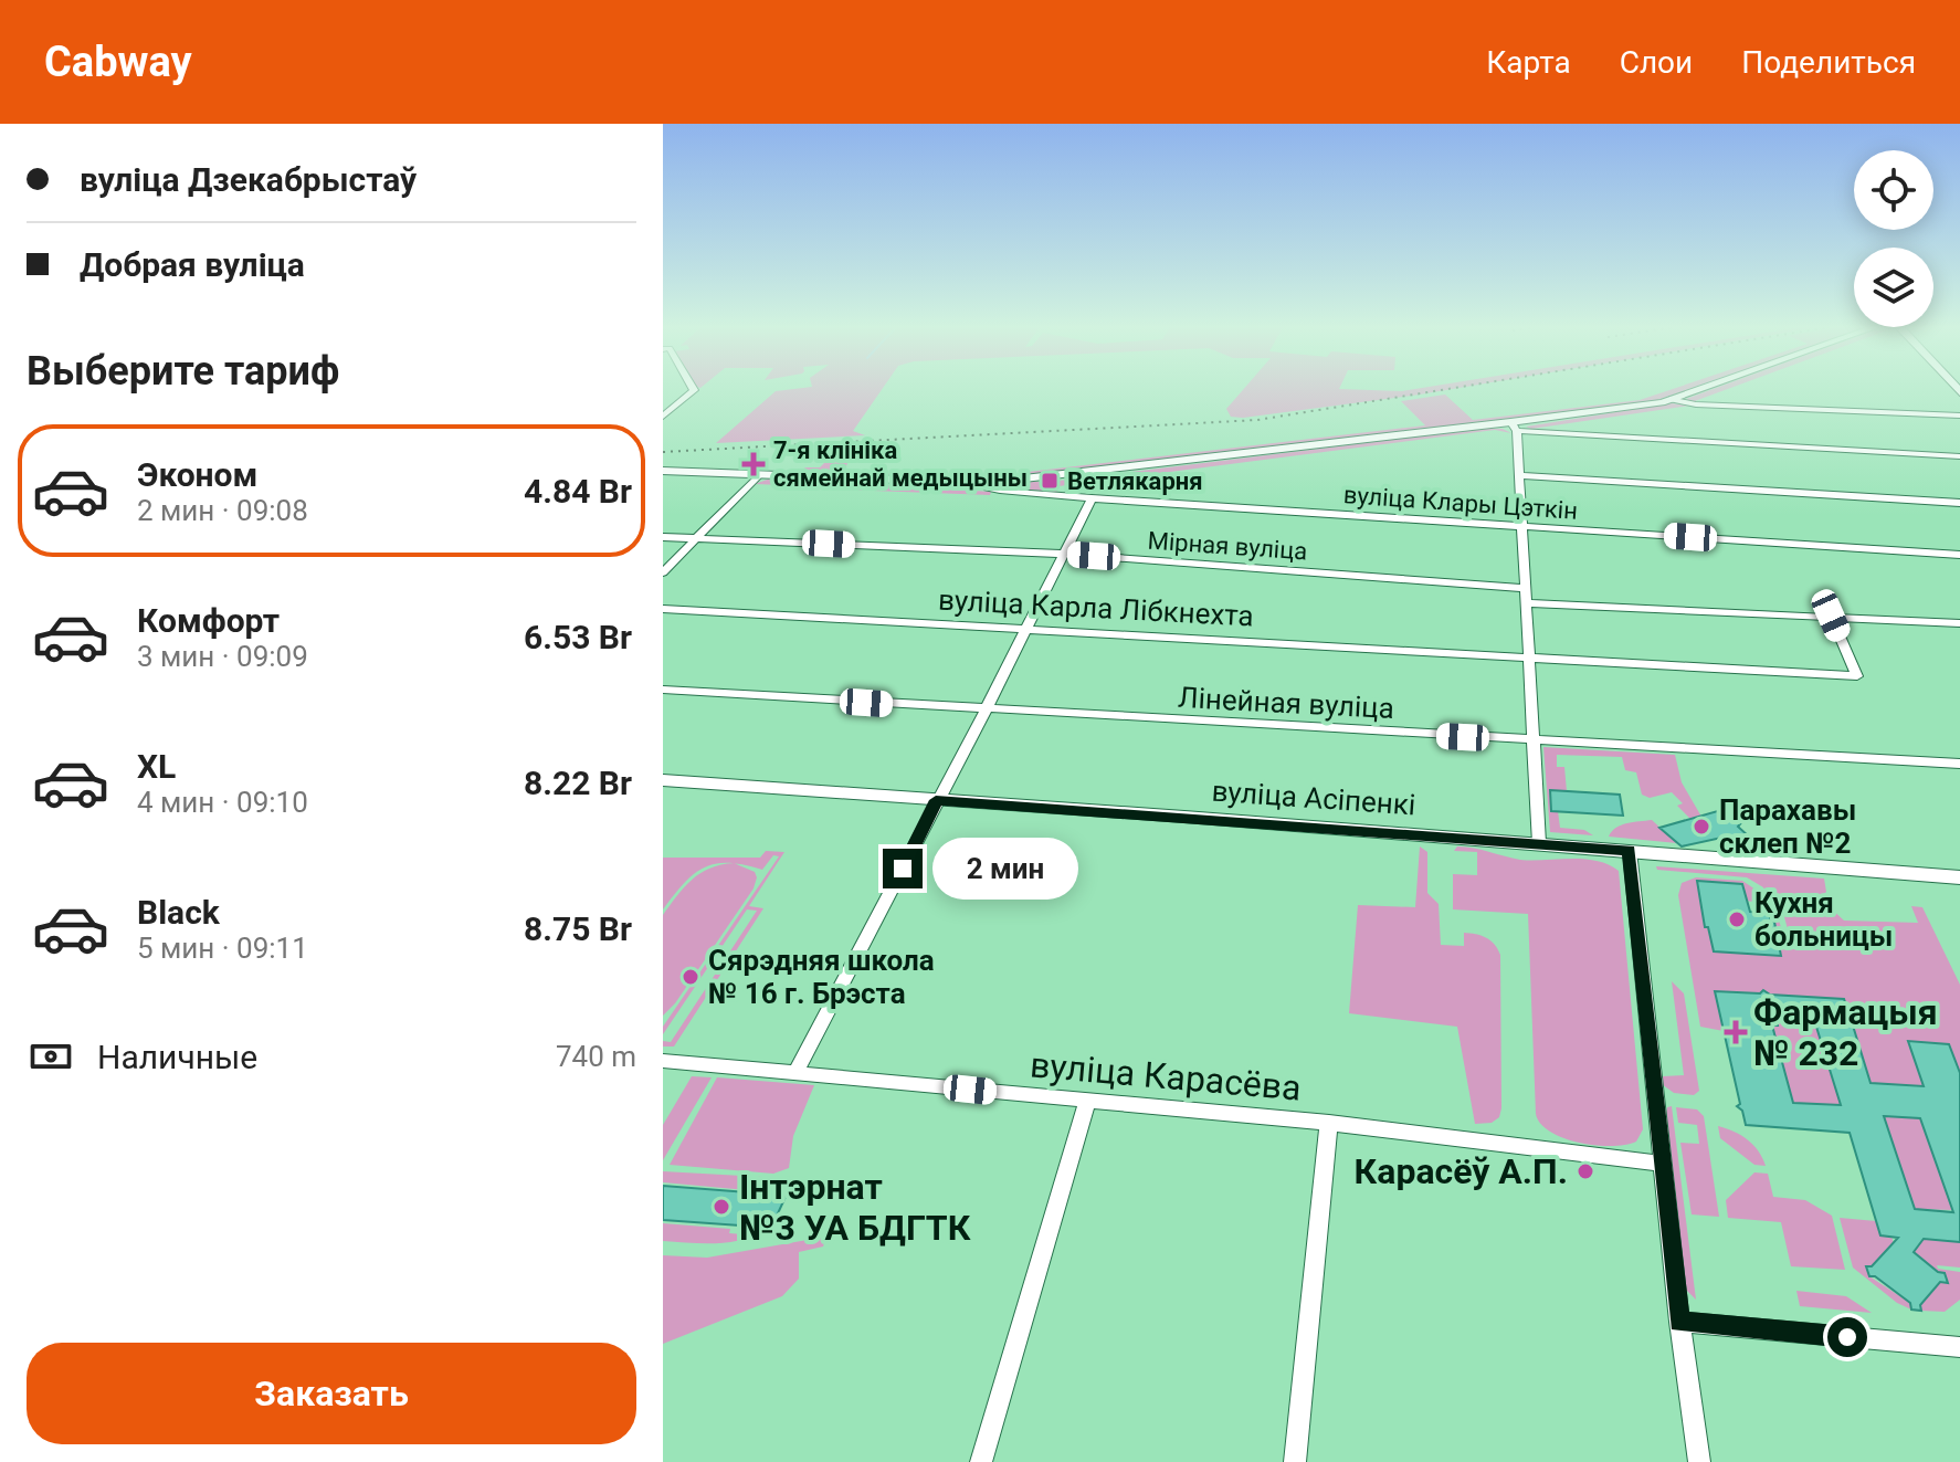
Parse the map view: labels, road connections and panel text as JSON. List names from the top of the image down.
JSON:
{
  "streets": {
    "main road": ["вуліца Асіпенкі"],
    "street": [
      "вуліца Клары Цэткін",
      "Мірная вуліца",
      "вуліца Карла Лібкнехта",
      "Лінейная вуліца",
      "вуліца Карасёва"
    ]
  },
  "places": {
    "health": ["7-я клініка сямейнай медыцыны", "Фармацыя № 232"],
    "transit": ["Ветлякарня"],
    "other": [
      "Парахавы склеп №2",
      "Кухня больницы",
      "Сярэдняя школа № 16 г. Брэста",
      "Карасёў А.П.",
      "Інтэрнат №3 УА БДГТК"
    ]
  },
  "page": {
    "header": "Cabway",
    "nav": ["Карта", "Слои", "Поделиться"],
    "banner": ["вуліца Дзекабрыстаў", "Добрая вуліца"],
    "heading": "Выберите тариф",
    "list": [
      {
        "name": "Эконом",
        "note": "2 мин · 09:08",
        "value": "4.84 Br"
      },
      {
        "name": "Комфорт",
        "note": "3 мин · 09:09",
        "value": "6.53 Br"
      },
      {
        "name": "XL",
        "note": "4 мин · 09:10",
        "value": "8.22 Br"
      },
      {
        "name": "Black",
        "note": "5 мин · 09:11",
        "value": "8.75 Br"
      }
    ],
    "bubble": "2 мин",
    "pay": ["Наличные", "740 m"],
    "buttons": "Заказать"
  }
}
